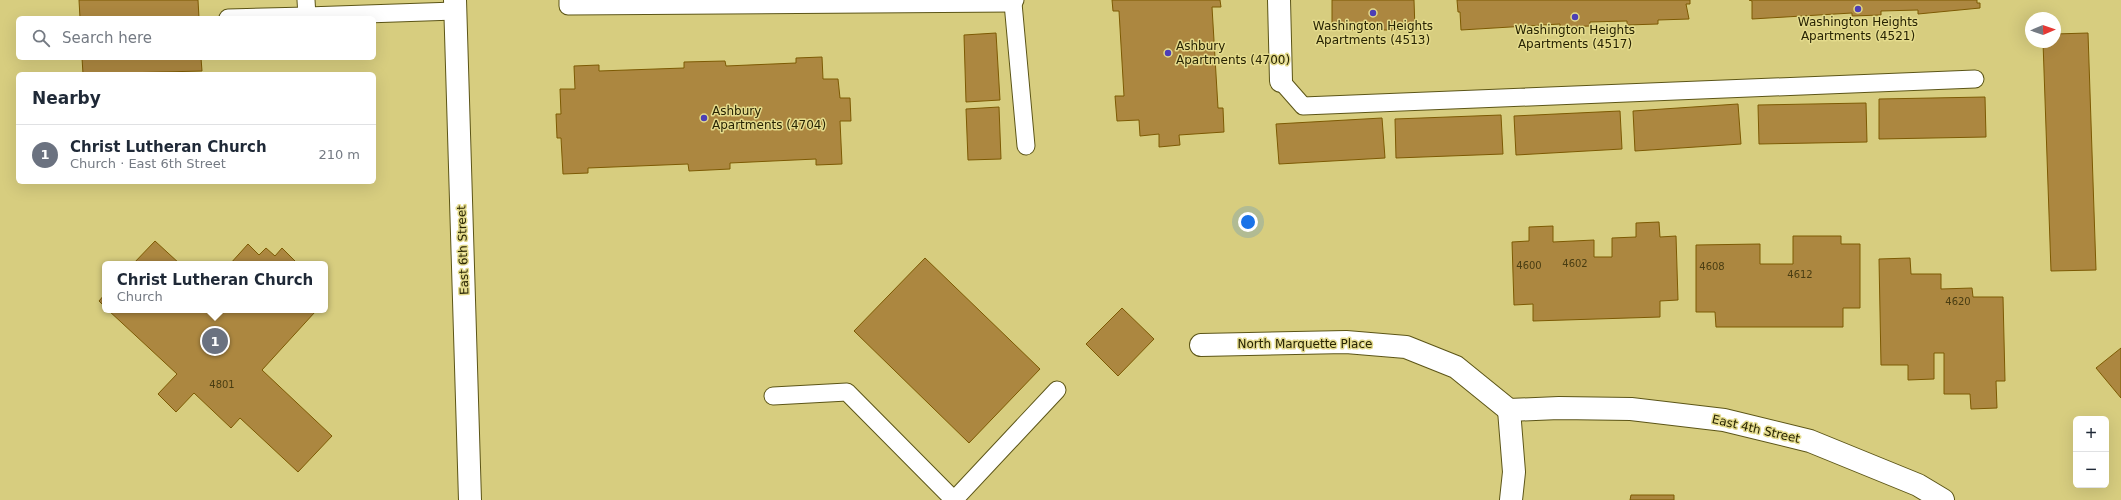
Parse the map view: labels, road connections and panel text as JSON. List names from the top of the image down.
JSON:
{
  "streets": {
    "street": ["East 6th Street", "North Marquette Place", "East 4th Street"]
  },
  "crossings": [
    ["North Marquette Place", "East 4th Street"]
  ],
  "places": [
    "Washington Heights Apartments (4521)",
    "Washington Heights Apartments (4513)",
    "Washington Heights Apartments (4517)",
    "Ashbury Apartments (4700)",
    "Ashbury Apartments (4704)"
  ],
  "house_numbers": [
    "4602",
    "4600",
    "4608",
    "4612",
    "4620",
    "4801"
  ],
  "north": "right",
  "page": {
    "search": "Search here",
    "heading": "Nearby",
    "list": [
      {
        "mark": "1",
        "name": "Christ Lutheran Church",
        "note": "Church · East 6th Street",
        "value": "210 m"
      }
    ],
    "popup": ["Christ Lutheran Church", "Church"],
    "pins": "1",
    "map_buttons": ["+", "−"]
  }
}
